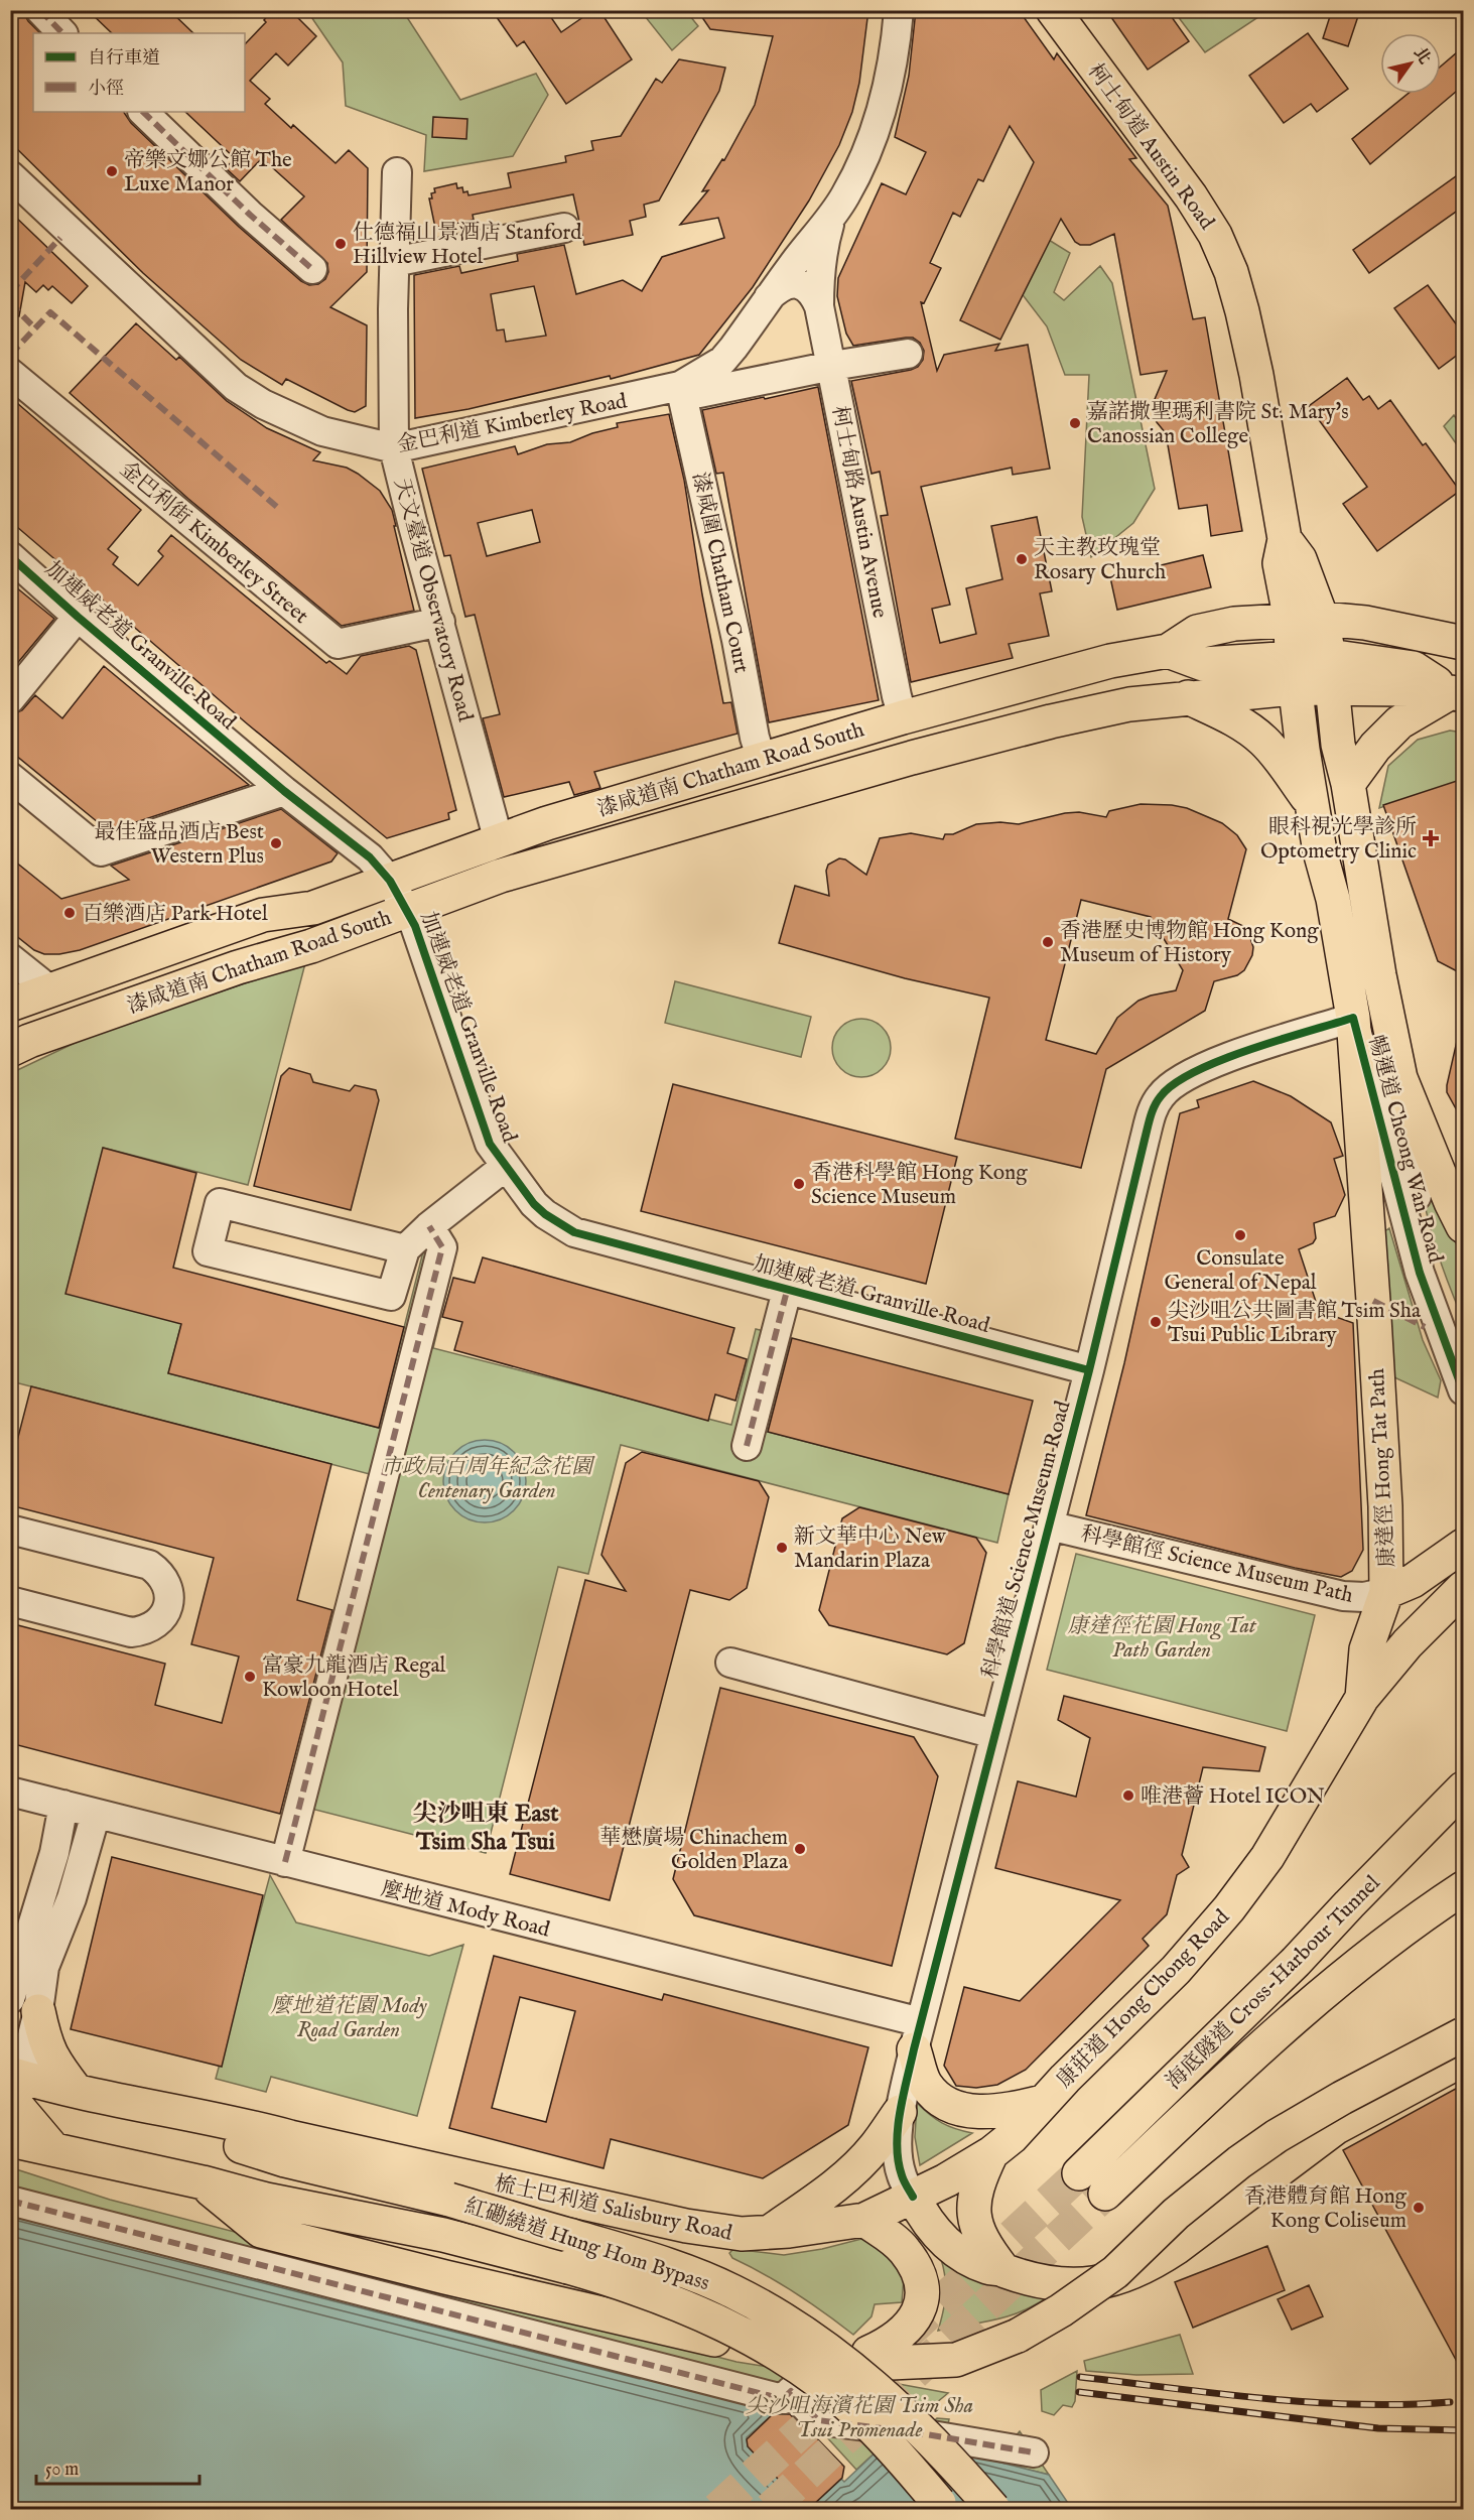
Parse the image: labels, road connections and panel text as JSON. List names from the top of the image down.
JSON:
{
  "streets": {
    "main road": [
      "柯士甸道 Austin Road",
      "漆咸道南 Chatham Road South",
      "暢運道 Cheong Wan Road",
      "康達徑 Hong Tat Path",
      "海底隧道 Cross-Harbour Tunnel",
      "康莊道 Hong Chong Road",
      "梳士巴利道 Salisbury Road",
      "紅磡繞道 Hung Hom Bypass"
    ],
    "street": [
      "金巴利道 Kimberley Road",
      "柯士甸路 Austin Avenue",
      "金巴利街 Kimberley Street",
      "漆咸圍 Chatham Court",
      "天文臺道 Observatory Road",
      "加連威老道 Granville Road",
      "科學館道 Science Museum Road",
      "科學館徑 Science Museum Path",
      "麼地道 Mody Road"
    ]
  },
  "crossings": [
    ["柯士甸道 Austin Road", "漆咸道南 Chatham Road South"],
    ["柯士甸道 Austin Road", "暢運道 Cheong Wan Road"],
    ["金巴利道 Kimberley Road", "柯士甸路 Austin Avenue"],
    ["金巴利道 Kimberley Road", "漆咸圍 Chatham Court"],
    ["金巴利道 Kimberley Road", "天文臺道 Observatory Road"],
    ["柯士甸路 Austin Avenue", "漆咸圍 Chatham Court"],
    ["柯士甸路 Austin Avenue", "漆咸道南 Chatham Road South"],
    ["金巴利街 Kimberley Street", "天文臺道 Observatory Road"],
    ["漆咸圍 Chatham Court", "漆咸道南 Chatham Road South"],
    ["天文臺道 Observatory Road", "漆咸道南 Chatham Road South"],
    ["加連威老道 Granville Road", "漆咸道南 Chatham Road South"],
    ["加連威老道 Granville Road", "科學館道 Science Museum Road"],
    ["漆咸道南 Chatham Road South", "暢運道 Cheong Wan Road"],
    ["暢運道 Cheong Wan Road", "康達徑 Hong Tat Path"],
    ["暢運道 Cheong Wan Road", "科學館道 Science Museum Road"],
    ["康達徑 Hong Tat Path", "科學館道 Science Museum Road"],
    ["康達徑 Hong Tat Path", "科學館徑 Science Museum Path"],
    ["康達徑 Hong Tat Path", "康莊道 Hong Chong Road"],
    ["科學館道 Science Museum Road", "科學館徑 Science Museum Path"],
    ["科學館道 Science Museum Road", "麼地道 Mody Road"],
    ["科學館道 Science Museum Road", "康莊道 Hong Chong Road"],
    ["科學館道 Science Museum Road", "梳士巴利道 Salisbury Road"],
    ["康莊道 Hong Chong Road", "梳士巴利道 Salisbury Road"],
    ["梳士巴利道 Salisbury Road", "紅磡繞道 Hung Hom Bypass"]
  ],
  "districts": ["尖沙咀東 East Tsim Sha Tsui"],
  "parks": [
    "市政局百周年紀念花園 Centenary Garden",
    "康達徑花園 Hong Tat Path Garden",
    "麼地道花園 Mody Road Garden",
    "尖沙咀海濱花園 Tsim Sha Tsui Promenade"
  ],
  "places": {
    "other": [
      "帝樂文娜公館 The Luxe Manor",
      "仕德福山景酒店 Stanford Hillview Hotel",
      "嘉諾撒聖瑪利書院 St. Mary's Canossian College",
      "天主教玫瑰堂 Rosary Church",
      "最佳盛品酒店 Best Western Plus",
      "百樂酒店 Park Hotel",
      "香港歷史博物館 Hong Kong Museum of History",
      "香港科學館 Hong Kong Science Museum",
      "Consulate General of Nepal",
      "尖沙咀公共圖書館 Tsim Sha Tsui Public Library",
      "新文華中心 New Mandarin Plaza",
      "富豪九龍酒店 Regal Kowloon Hotel",
      "唯港薈 Hotel ICON",
      "華懋廣場 Chinachem Golden Plaza",
      "香港體育館 Hong Kong Coliseum"
    ],
    "health": ["眼科視光學診所 Optometry Clinic"]
  },
  "legend": ["自行車道", "小徑"],
  "scale_bar": "50 m",
  "north": "top right"
}
